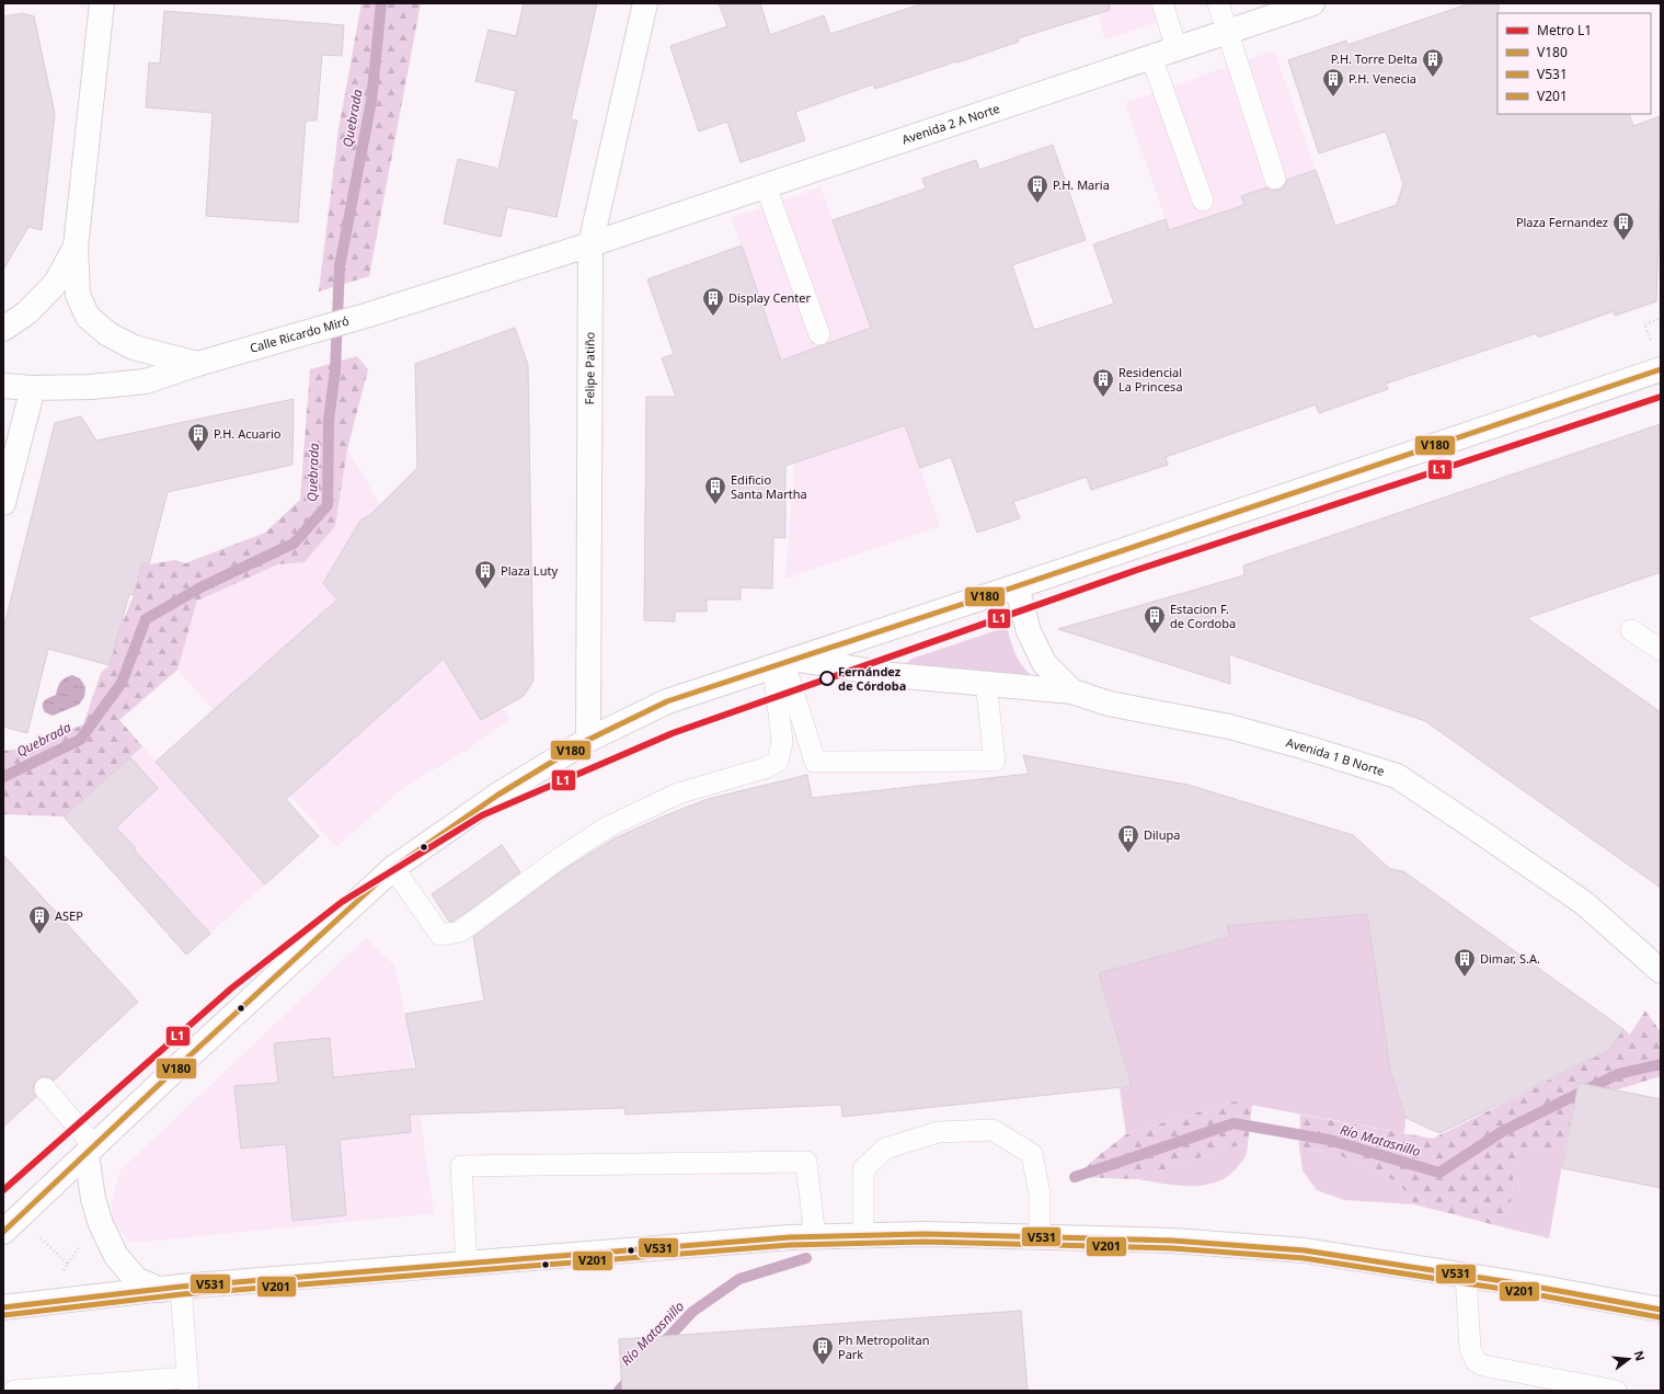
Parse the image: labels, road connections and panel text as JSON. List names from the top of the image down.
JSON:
{
  "streets": {
    "main road": [
      "Avenida 2 A Norte",
      "Calle Ricardo Miró",
      "Felipe Patiño",
      "Avenida 1 B Norte"
    ]
  },
  "crossings": [
    ["Avenida 2 A Norte", "Calle Ricardo Miró"],
    ["Avenida 2 A Norte", "Felipe Patiño"],
    ["Calle Ricardo Miró", "Felipe Patiño"]
  ],
  "water": ["Quebrada", "Río Matasnillo"],
  "places": {
    "building": [
      "P.H. Torre Delta",
      "P.H. Venecia",
      "P.H. Maria",
      "Plaza Fernandez",
      "Display Center",
      "Residencial La Princesa",
      "P.H. Acuario",
      "Edificio Santa Martha",
      "Plaza Luty",
      "Estacion F. de Cordoba",
      "Dilupa",
      "ASEP",
      "Dimar, S.A.",
      "Ph Metropolitan Park"
    ],
    "other": ["Fernández de Córdoba"]
  },
  "lines": [
    "transit line V180",
    "metro line L1",
    "transit line V531",
    "transit line V201"
  ],
  "legend": [
    "Metro L1",
    "V180",
    "V531",
    "V201"
  ],
  "north": "right"
}
